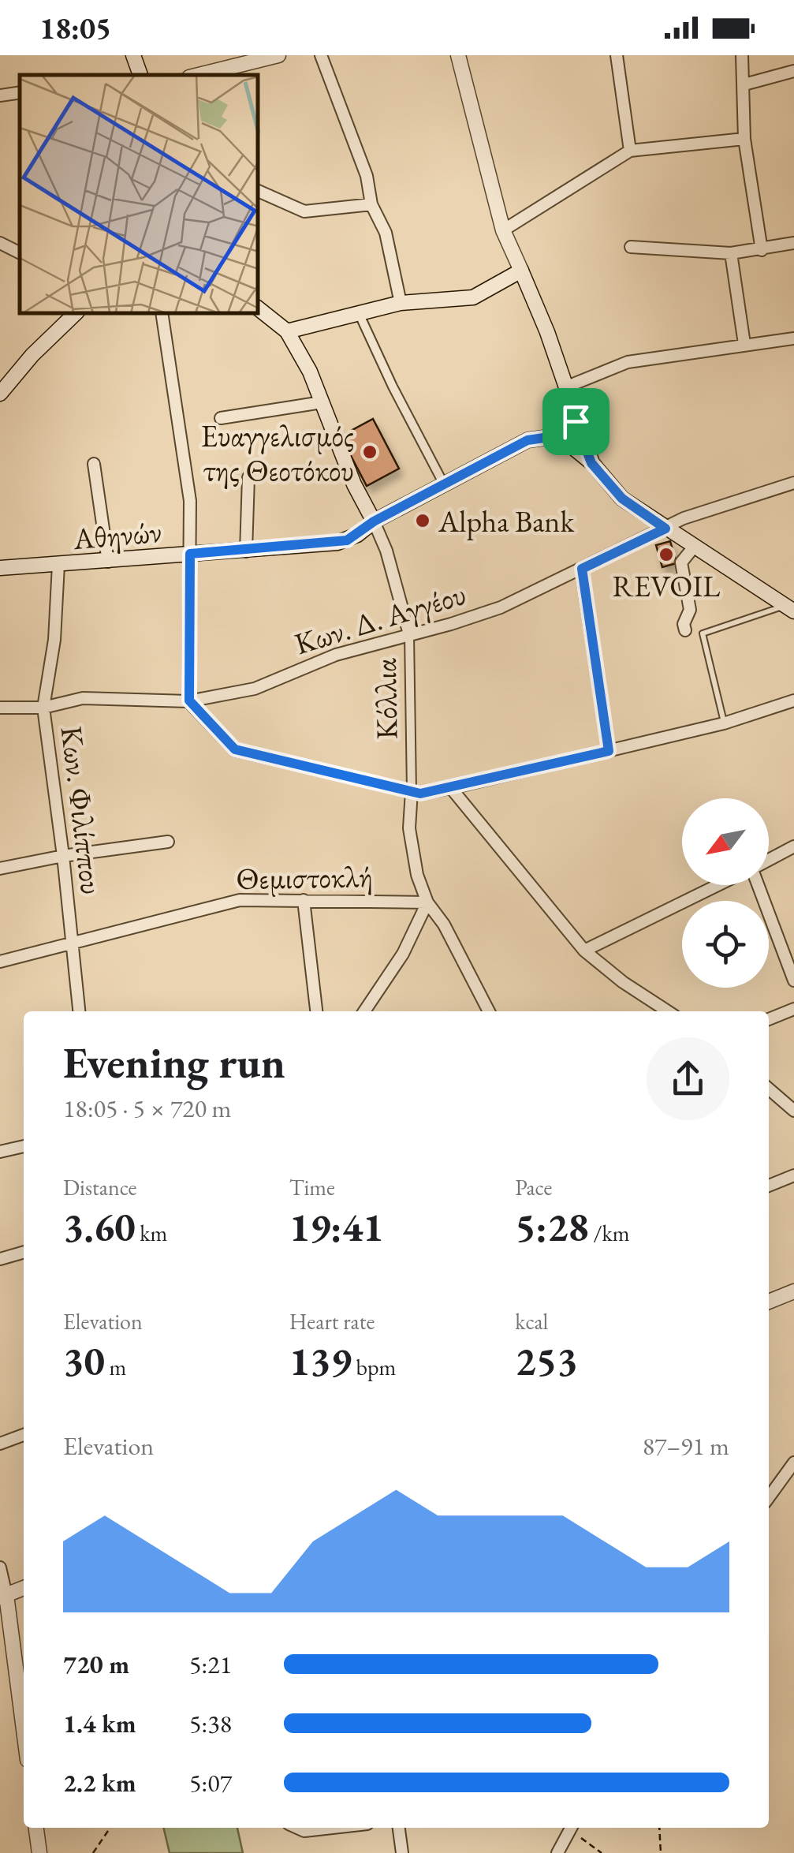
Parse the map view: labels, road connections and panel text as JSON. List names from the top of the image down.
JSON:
{
  "streets": {
    "main road": ["Αθηνών"],
    "street": [
      "Κων. Δ. Αγγέου",
      "Κόλλια",
      "Κων. Φιλίππου",
      "Θεμιστοκλή"
    ]
  },
  "crossings": [
    ["Αθηνών", "Κων. Φιλίππου"],
    ["Κων. Δ. Αγγέου", "Κόλλια"],
    ["Κων. Δ. Αγγέου", "Κων. Φιλίππου"],
    ["Κόλλια", "Θεμιστοκλή"],
    ["Κων. Φιλίππου", "Θεμιστοκλή"]
  ],
  "places": ["Ευαγγελισμός της Θεοτόκου", "Alpha Bank", "REVOIL"],
  "north": "bottom left",
  "page": {
    "status": "18:05",
    "heading": ["Evening run", "18:05 · 5 × 720 m"],
    "stats": [
      ["Distance", "3.60 km"],
      ["Time", "19:41"],
      ["Pace", "5:28 /km"],
      ["Elevation", "30 m"],
      ["Heart rate", "139 bpm"],
      ["kcal", "253"]
    ],
    "chart": ["Elevation", "87–91 m"],
    "list": [
      {
        "name": "720 m",
        "note": "5:21"
      },
      {
        "name": "1.4 km",
        "note": "5:38"
      },
      {
        "name": "2.2 km",
        "note": "5:07"
      }
    ]
  }
}
